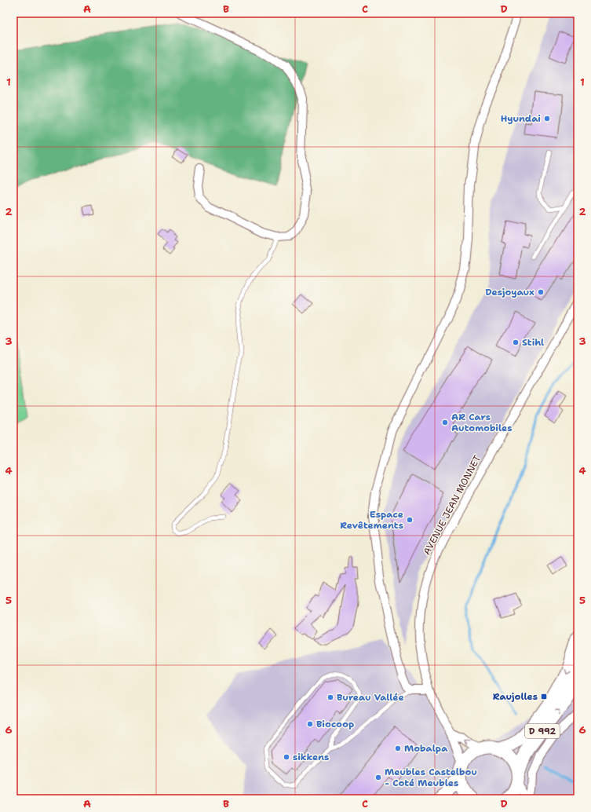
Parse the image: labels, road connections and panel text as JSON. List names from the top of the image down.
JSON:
{
  "streets": {
    "main road": ["D 992"],
    "street": ["AVENUE JEAN MONNET"]
  },
  "places": {
    "other": [
      "Hyundai",
      "Desjoyaux",
      "Stihl",
      "AR Cars Automobiles",
      "Espace Revêtements",
      "Bureau Vallée",
      "Biocoop",
      "Mobalpa",
      "sikkens",
      "Meubles Castelbou - Coté Meubles"
    ],
    "transit": ["Raujolles"]
  },
  "grid": {
    "columns": [
      "A",
      "B",
      "C",
      "D"
    ],
    "rows": [
      "1",
      "2",
      "3",
      "4",
      "5",
      "6"
    ]
  }
}
